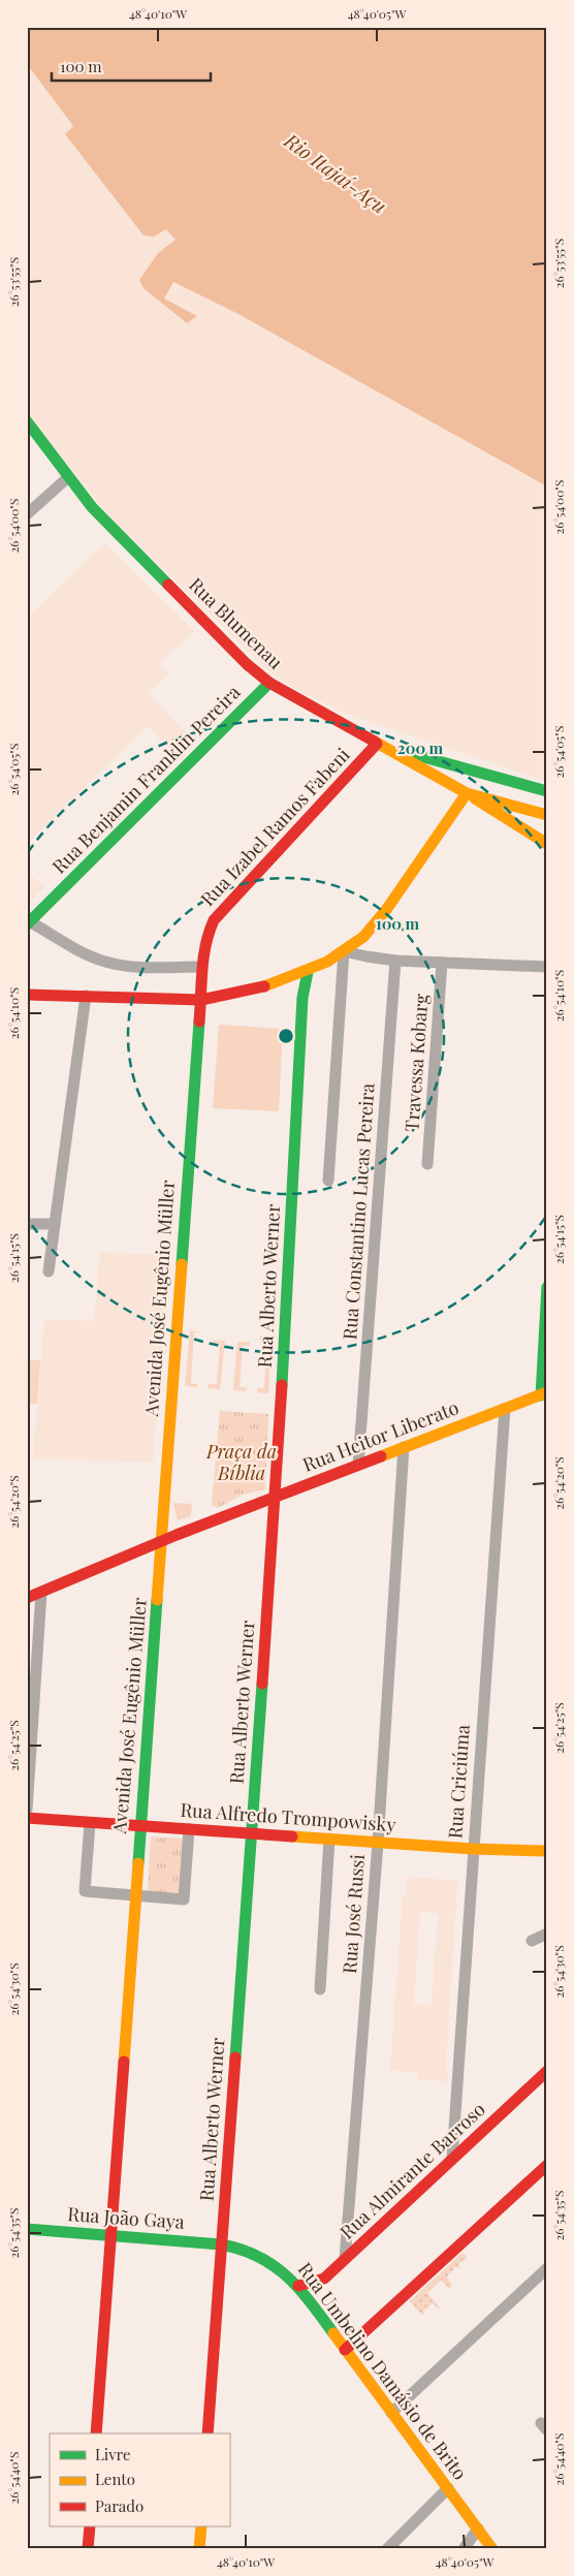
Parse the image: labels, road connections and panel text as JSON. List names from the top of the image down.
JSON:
{
  "streets": {
    "main road": [
      "Rua Blumenau",
      "Rua Benjamin Franklin Pereira",
      "Rua Izabel Ramos Fabeni",
      "Rua Alberto Werner",
      "Avenida José Eugênio Müller",
      "Rua Heitor Liberato",
      "Rua Alfredo Trompowisky",
      "Rua Almirante Barroso",
      "Rua João Gaya",
      "Rua Umbelino Damásio de Brito"
    ],
    "street": [
      "Travessa Kobarg",
      "Rua Constantino Lucas Pereira",
      "Rua Criciúma",
      "Rua José Russi"
    ]
  },
  "crossings": [
    ["Rua Blumenau", "Rua Benjamin Franklin Pereira"],
    ["Rua Blumenau", "Rua Izabel Ramos Fabeni"],
    ["Rua Izabel Ramos Fabeni", "Avenida José Eugênio Müller"],
    ["Rua Constantino Lucas Pereira", "Rua Heitor Liberato"],
    ["Rua Alberto Werner", "Rua Heitor Liberato"],
    ["Rua Alberto Werner", "Rua Alfredo Trompowisky"],
    ["Rua Alberto Werner", "Rua João Gaya"],
    ["Rua Alberto Werner", "Rua Umbelino Damásio de Brito"],
    ["Avenida José Eugênio Müller", "Rua Heitor Liberato"],
    ["Avenida José Eugênio Müller", "Rua Alfredo Trompowisky"],
    ["Avenida José Eugênio Müller", "Rua João Gaya"],
    ["Rua Heitor Liberato", "Rua Criciúma"],
    ["Rua Heitor Liberato", "Rua José Russi"],
    ["Rua Criciúma", "Rua Alfredo Trompowisky"],
    ["Rua Criciúma", "Rua Almirante Barroso"],
    ["Rua Alfredo Trompowisky", "Rua José Russi"],
    ["Rua José Russi", "Rua Almirante Barroso"],
    ["Rua Almirante Barroso", "Rua Umbelino Damásio de Brito"],
    ["Rua João Gaya", "Rua Umbelino Damásio de Brito"]
  ],
  "water": ["Rio Itajaí-Açu"],
  "parks": ["Praça da Bíblia"],
  "legend": ["Livre", "Lento", "Parado"],
  "scale_bar": "100 m",
  "coordinates": [
    "48°40'10\"W",
    "48°40'05\"W",
    "26°53'55\"S",
    "26°54'00\"S",
    "26°54'05\"S",
    "26°54'10\"S",
    "26°54'15\"S",
    "26°54'20\"S",
    "26°54'25\"S",
    "26°54'30\"S",
    "26°54'35\"S",
    "26°54'40\"S"
  ],
  "rings": ["200 m", "100 m"]
}
